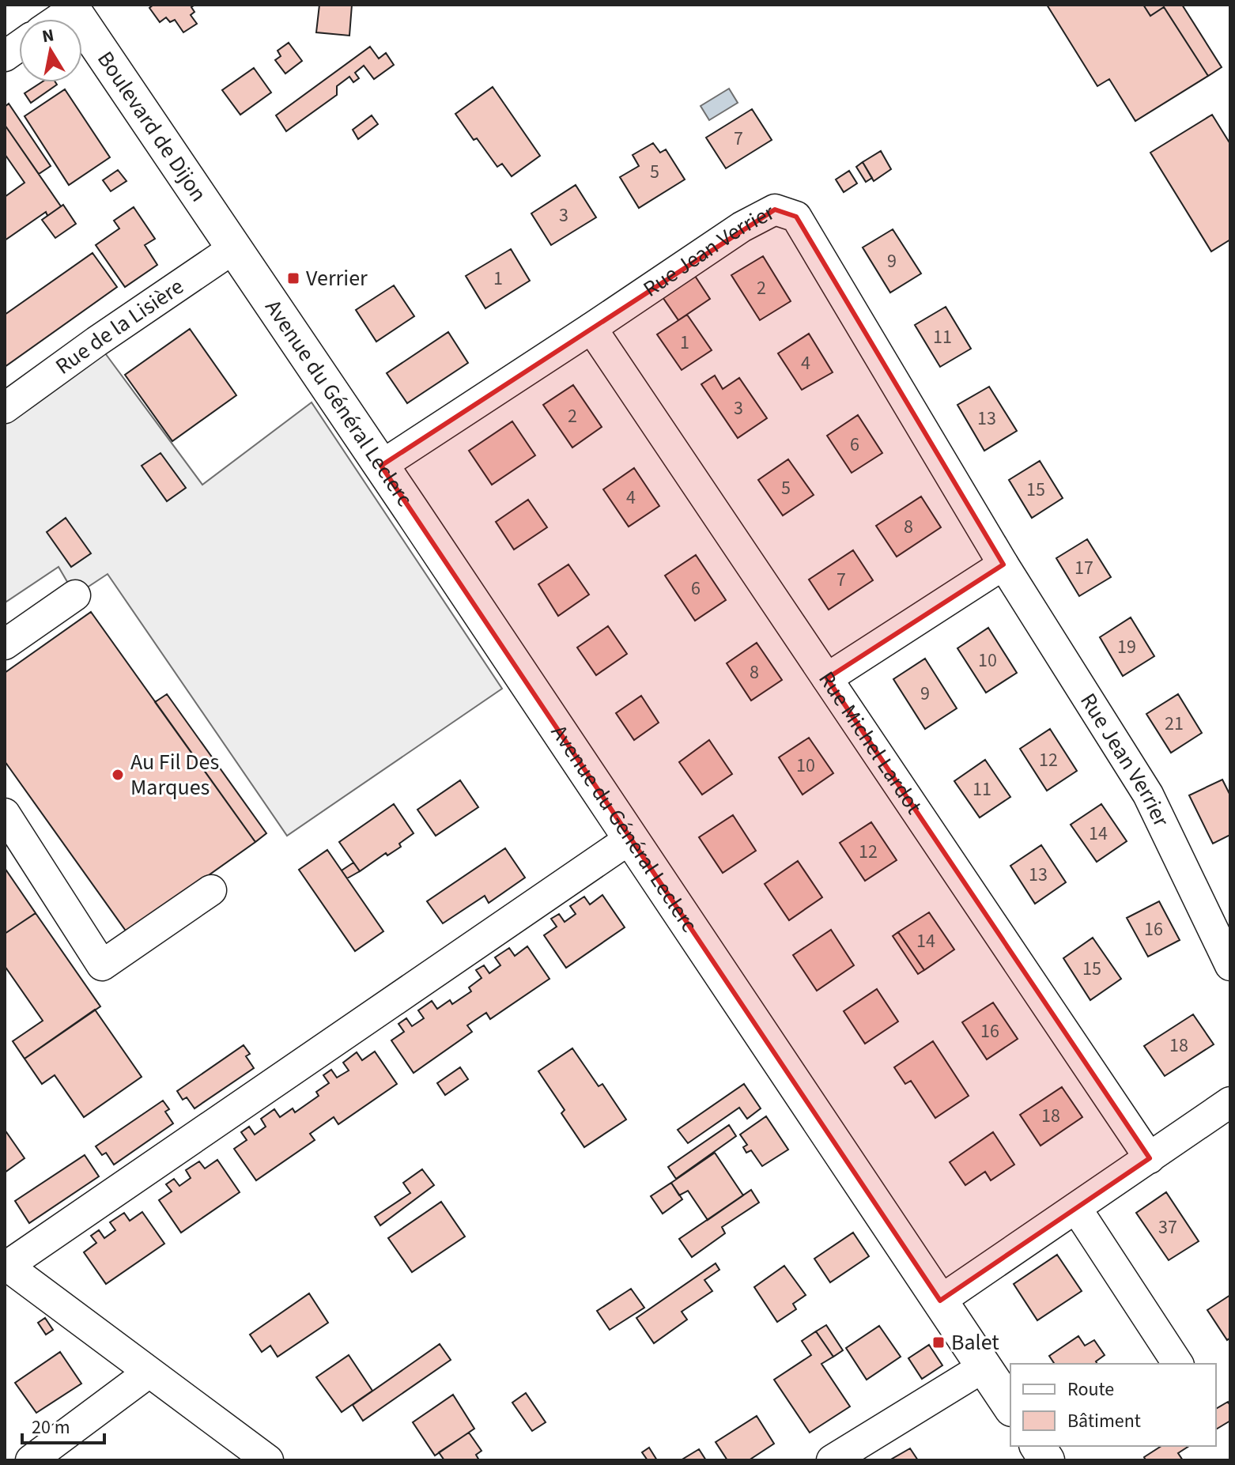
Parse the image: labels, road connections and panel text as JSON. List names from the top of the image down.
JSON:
{
  "streets": {
    "main road": ["Boulevard de Dijon", "Avenue du Général Leclerc"],
    "street": ["Rue Jean Verrier", "Rue de la Lisière", "Rue Michel Lardot"]
  },
  "crossings": [
    ["Boulevard de Dijon", "Rue de la Lisière"],
    ["Boulevard de Dijon", "Avenue du Général Leclerc"],
    ["Rue Jean Verrier", "Avenue du Général Leclerc"],
    ["Rue Jean Verrier", "Rue Michel Lardot"],
    ["Rue de la Lisière", "Avenue du Général Leclerc"]
  ],
  "places": {
    "transit": ["Verrier", "Balet"],
    "other": ["Au Fil Des Marques"]
  },
  "house_numbers": [
    "7",
    "5",
    "3",
    "9",
    "1",
    "2",
    "11",
    "1",
    "4",
    "3",
    "2",
    "13",
    "6",
    "5",
    "15",
    "4",
    "8",
    "17",
    "7",
    "6",
    "19",
    "10",
    "8",
    "9",
    "21",
    "12",
    "10",
    "11",
    "14",
    "12",
    "13",
    "16",
    "14",
    "15",
    "16",
    "18",
    "18",
    "37"
  ],
  "legend": ["Route", "Bâtiment"],
  "scale_bar": "20 m",
  "north": "top"
}
